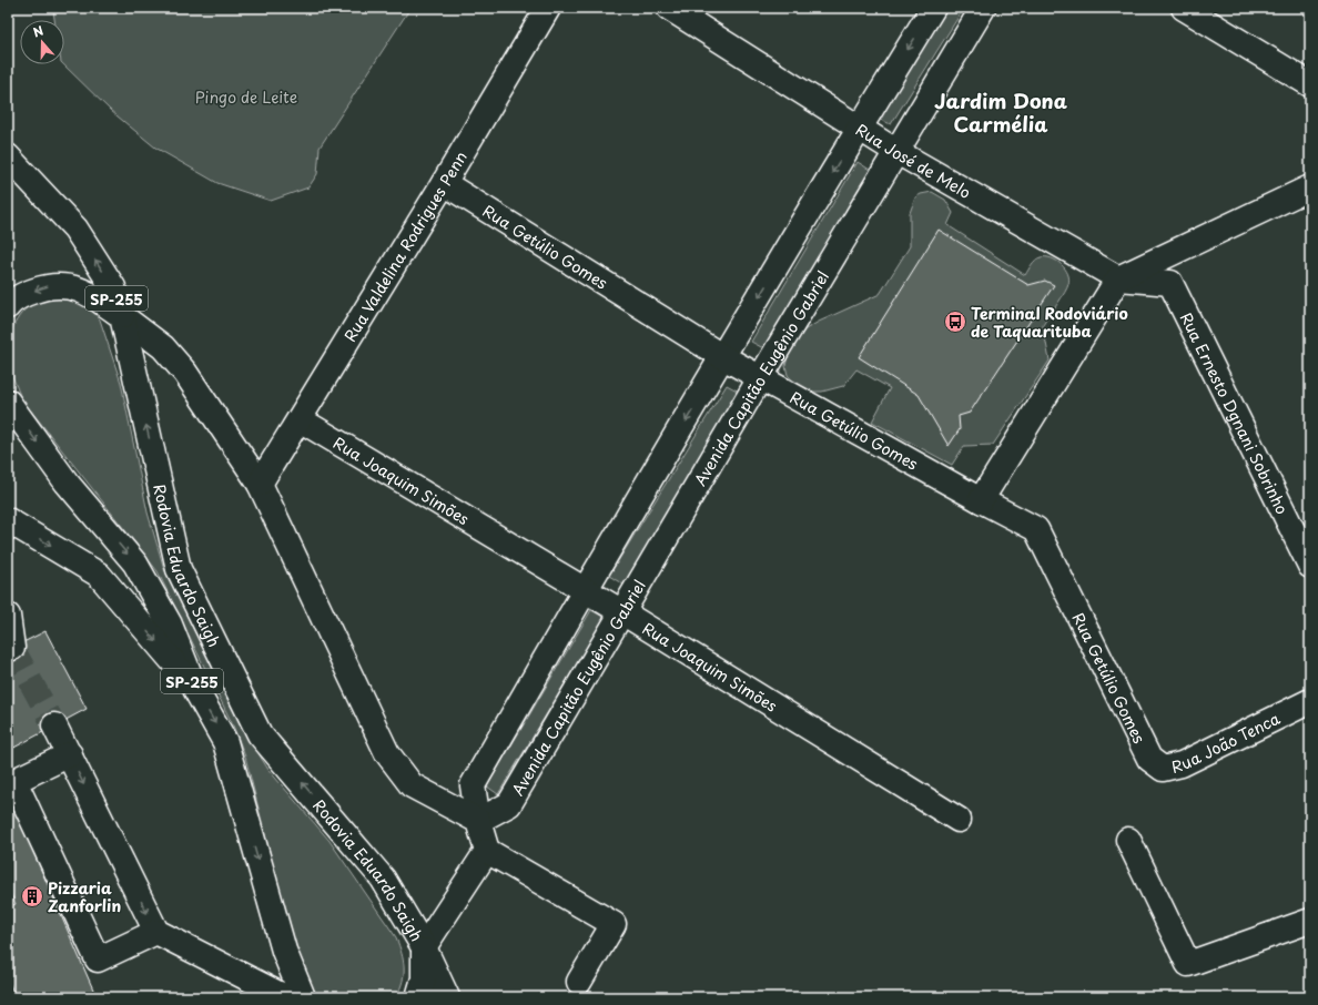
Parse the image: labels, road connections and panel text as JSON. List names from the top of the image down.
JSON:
{
  "streets": {
    "main road": [
      "Rua José de Melo",
      "Rua Valdelina Rodrigues Penn",
      "Rua Getúlio Gomes",
      "SP-255",
      "Avenida Capitão Eugênio Gabriel",
      "Rua Ernesto Dgnani Sobrinho",
      "Rua Joaquim Simões",
      "Rodovia Eduardo Saigh",
      "Rua João Tenca"
    ]
  },
  "crossings": [
    ["Rua José de Melo", "Avenida Capitão Eugênio Gabriel"],
    ["Rua José de Melo", "Rua Ernesto Dgnani Sobrinho"],
    ["Rua Valdelina Rodrigues Penn", "Rua Getúlio Gomes"],
    ["Rua Valdelina Rodrigues Penn", "Rua Joaquim Simões"],
    ["Rua Getúlio Gomes", "Avenida Capitão Eugênio Gabriel"],
    ["Rua Getúlio Gomes", "Rua João Tenca"],
    ["Avenida Capitão Eugênio Gabriel", "Rua Joaquim Simões"]
  ],
  "districts": ["Jardim Dona Carmélia"],
  "parks": ["Pingo de Leite"],
  "places": {
    "bus stop": ["Terminal Rodoviário de Taquarituba"],
    "building": ["Pizzaria Zanforlin"]
  },
  "north": "top"
}
